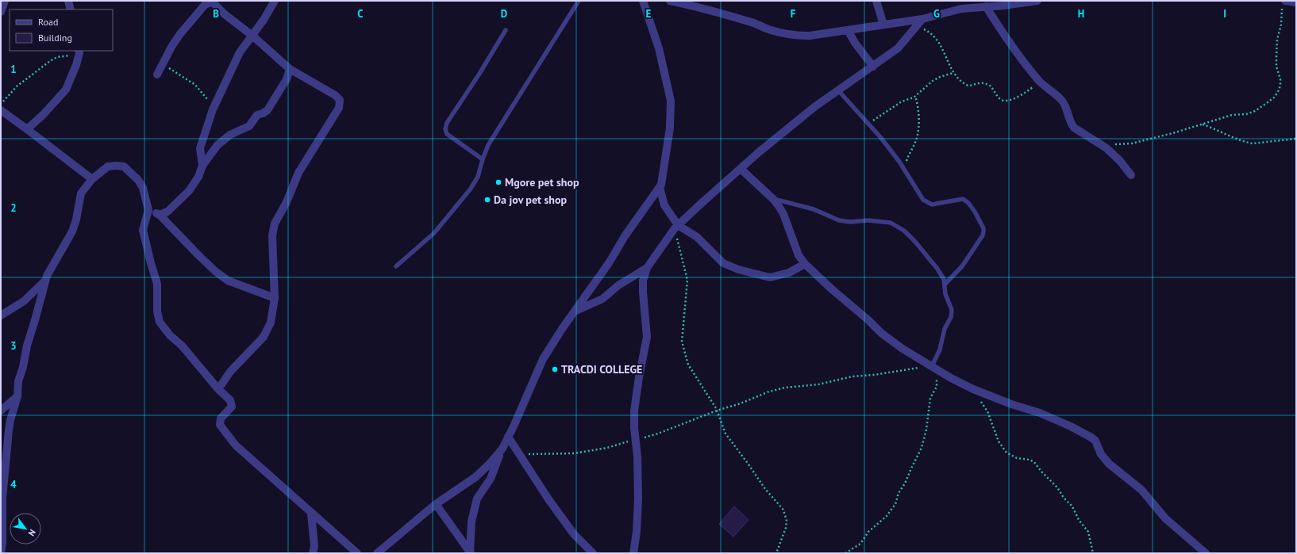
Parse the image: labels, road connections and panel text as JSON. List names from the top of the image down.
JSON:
{
  "places": ["Mgore pet shop", "Da jov pet shop", "TRACDI COLLEGE"],
  "legend": ["Road", "Building"],
  "north": "bottom right",
  "grid": {
    "columns": [
      "B",
      "C",
      "D",
      "E",
      "F",
      "G",
      "H",
      "I"
    ],
    "rows": [
      "1",
      "2",
      "3",
      "4"
    ]
  }
}
